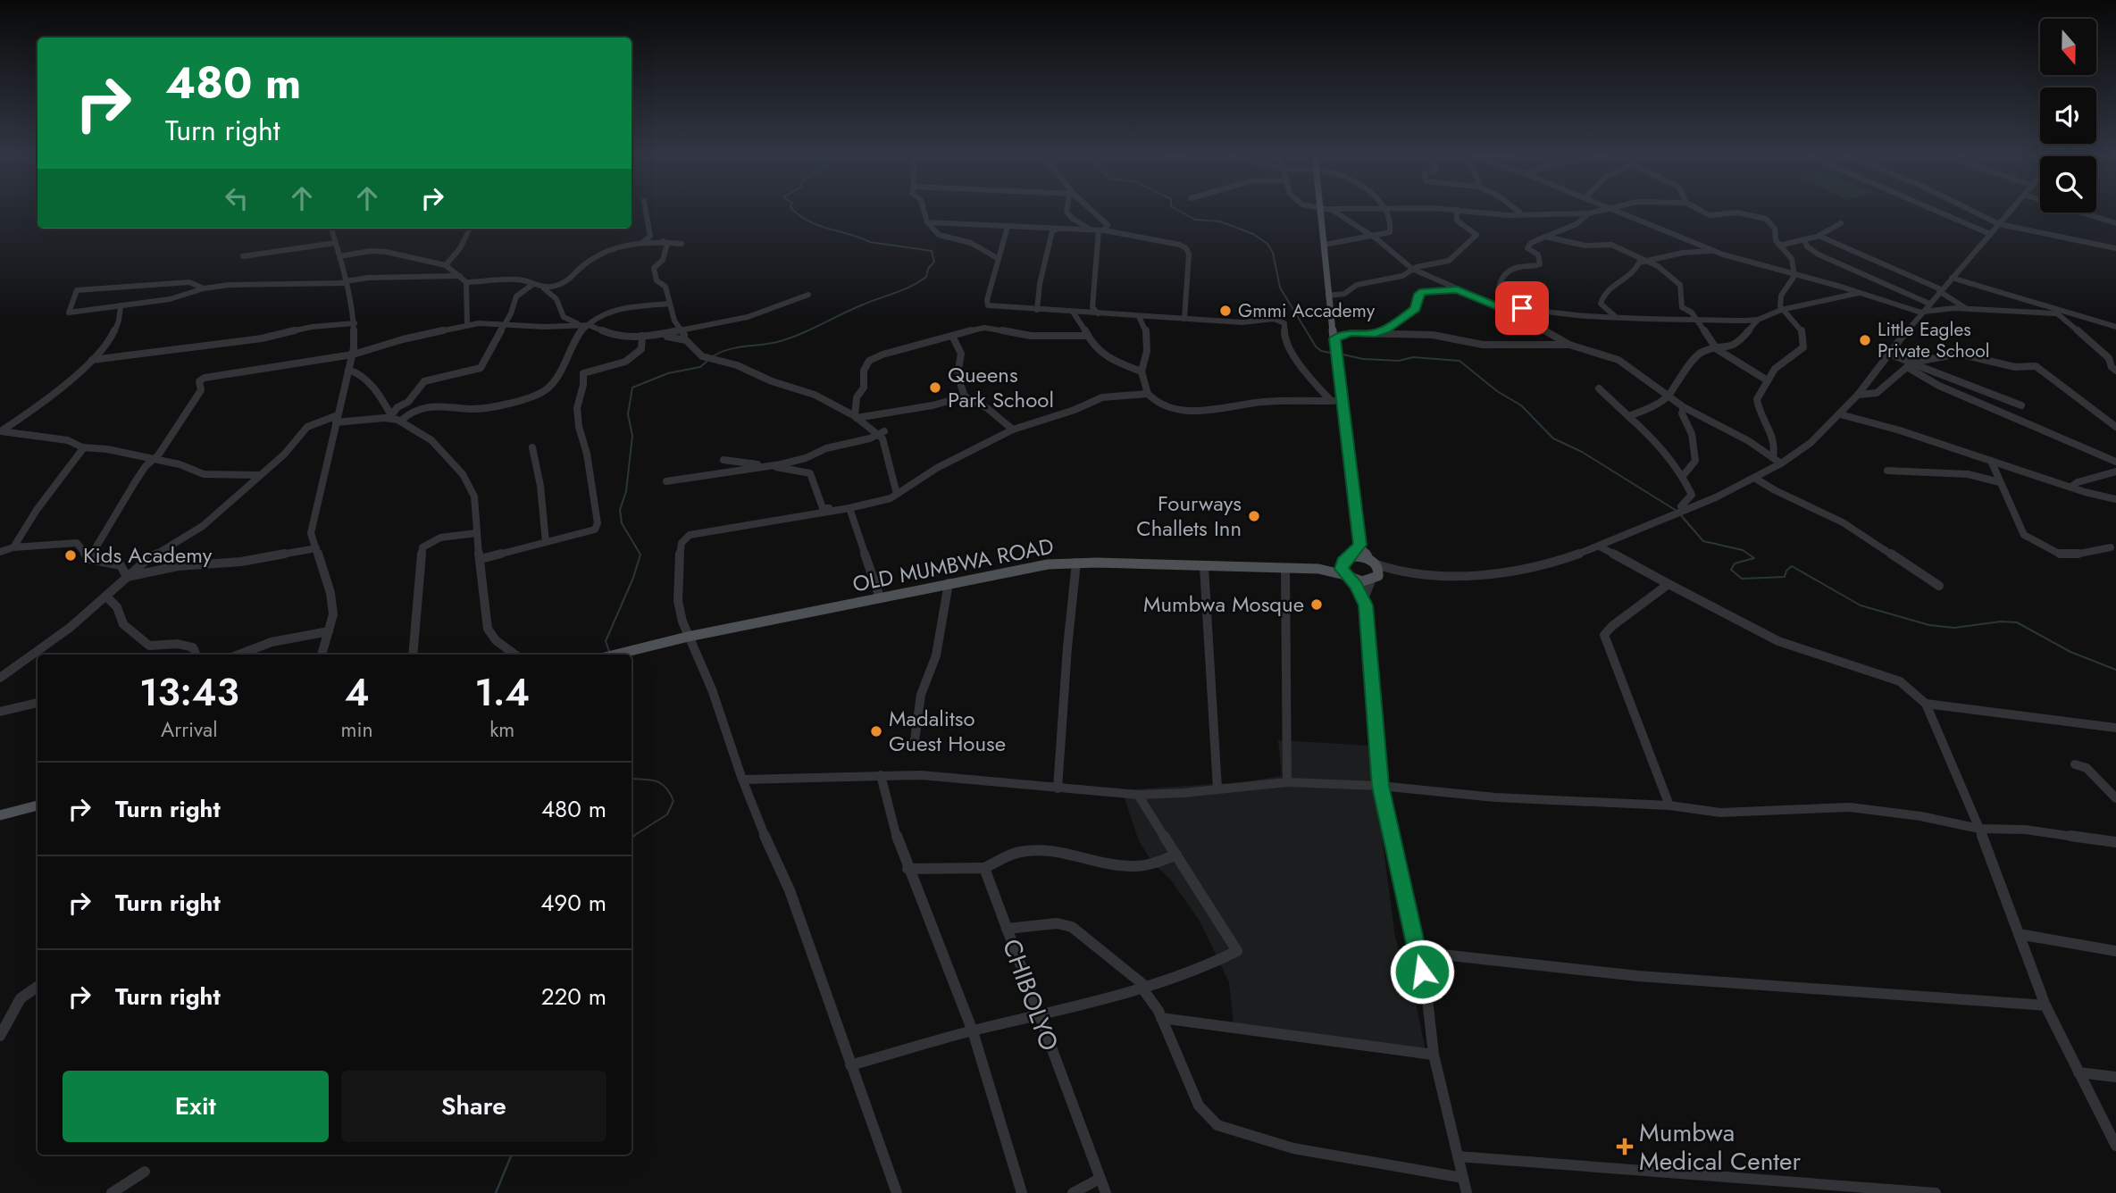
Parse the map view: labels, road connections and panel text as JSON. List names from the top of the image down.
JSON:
{
  "streets": {
    "main road": ["OLD MUMBWA ROAD"],
    "street": ["CHIBOLYO"]
  },
  "places": {
    "other": [
      "Gmmi Accademy",
      "Little Eagles Private School",
      "Queens Park School",
      "Fourways Challets Inn",
      "Kids Academy",
      "Mumbwa Mosque",
      "Madalitso Guest House"
    ],
    "health": ["Mumbwa Medical Center"]
  },
  "north": "bottom",
  "page": {
    "turn": ["480 m", "Turn right"],
    "eta": [
      "13:43",
      "Arrival",
      "4",
      "min",
      "1.4",
      "km"
    ],
    "list": [
      {
        "name": "Turn right",
        "value": "480 m"
      },
      {
        "name": "Turn right",
        "value": "490 m"
      },
      {
        "name": "Turn right",
        "value": "220 m"
      }
    ],
    "buttons": ["Exit", "Share"]
  }
}
